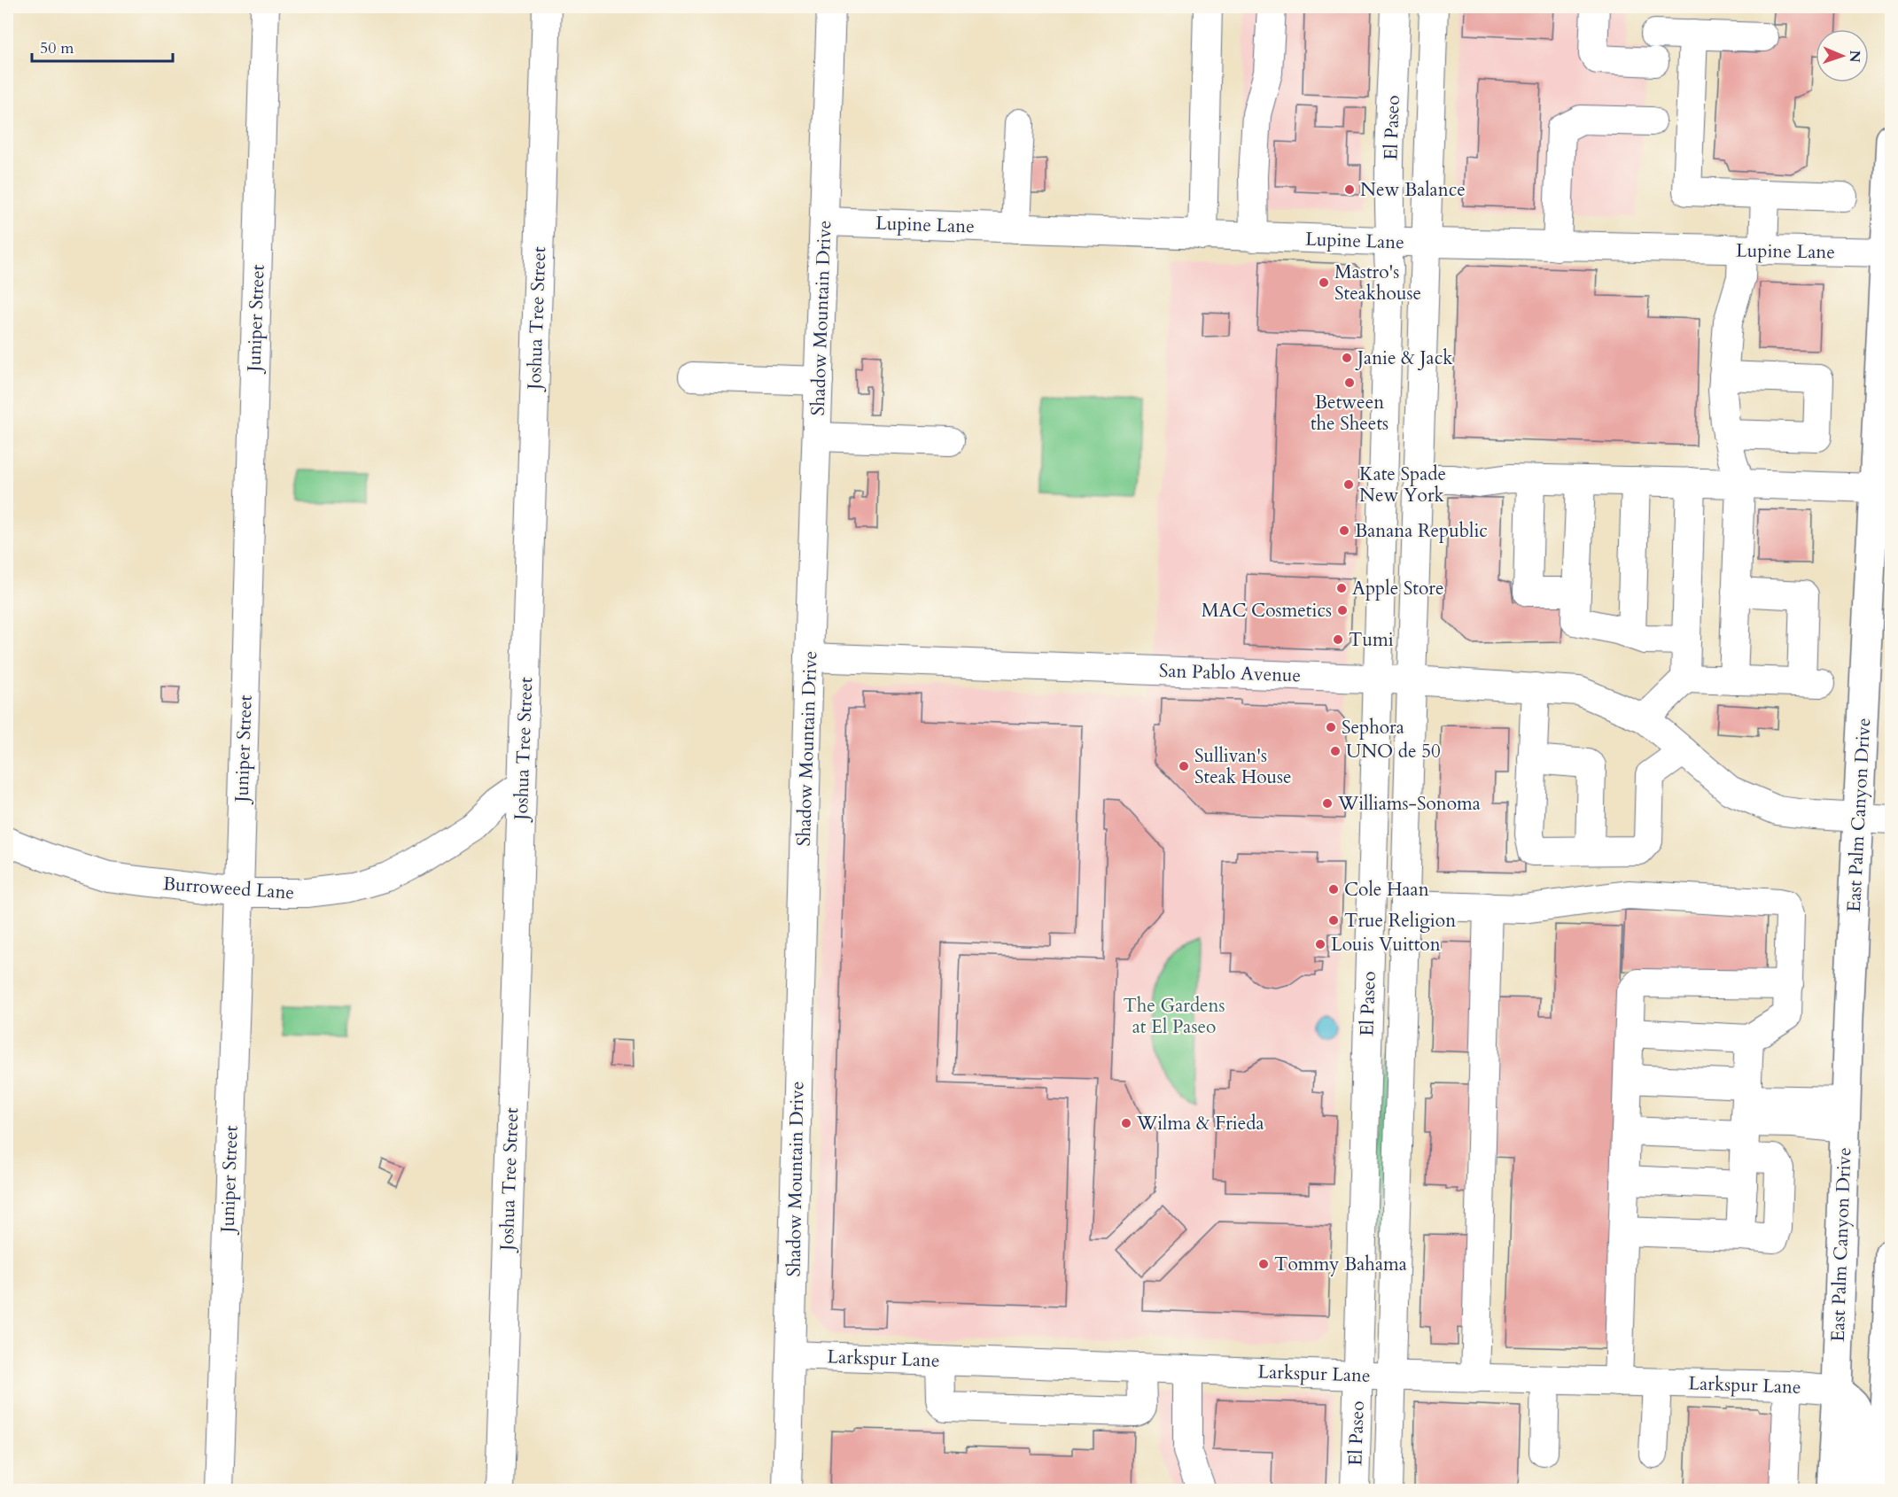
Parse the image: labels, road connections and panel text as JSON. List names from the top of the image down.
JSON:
{
  "streets": {
    "main road": ["East Palm Canyon Drive"],
    "street": [
      "El Paseo",
      "Lupine Lane",
      "Juniper Street",
      "Joshua Tree Street",
      "Shadow Mountain Drive",
      "San Pablo Avenue",
      "Burroweed Lane",
      "Larkspur Lane"
    ]
  },
  "crossings": [
    ["El Paseo", "Lupine Lane"],
    ["El Paseo", "San Pablo Avenue"],
    ["El Paseo", "Larkspur Lane"],
    ["Lupine Lane", "Shadow Mountain Drive"],
    ["Lupine Lane", "East Palm Canyon Drive"],
    ["Juniper Street", "Burroweed Lane"],
    ["Joshua Tree Street", "Burroweed Lane"],
    ["Shadow Mountain Drive", "San Pablo Avenue"],
    ["Shadow Mountain Drive", "Larkspur Lane"],
    ["San Pablo Avenue", "East Palm Canyon Drive"],
    ["East Palm Canyon Drive", "Larkspur Lane"]
  ],
  "parks": ["The Gardens at El Paseo"],
  "places": [
    "New Balance",
    "Mastro's Steakhouse",
    "Janie & Jack",
    "Between the Sheets",
    "Kate Spade New York",
    "Banana Republic",
    "Apple Store",
    "MAC Cosmetics",
    "Tumi",
    "Sephora",
    "UNO de 50",
    "Sullivan's Steak House",
    "Williams-Sonoma",
    "Cole Haan",
    "True Religion",
    "Louis Vuitton",
    "Wilma & Frieda",
    "Tommy Bahama"
  ],
  "scale_bar": "50 m",
  "north": "right"
}
